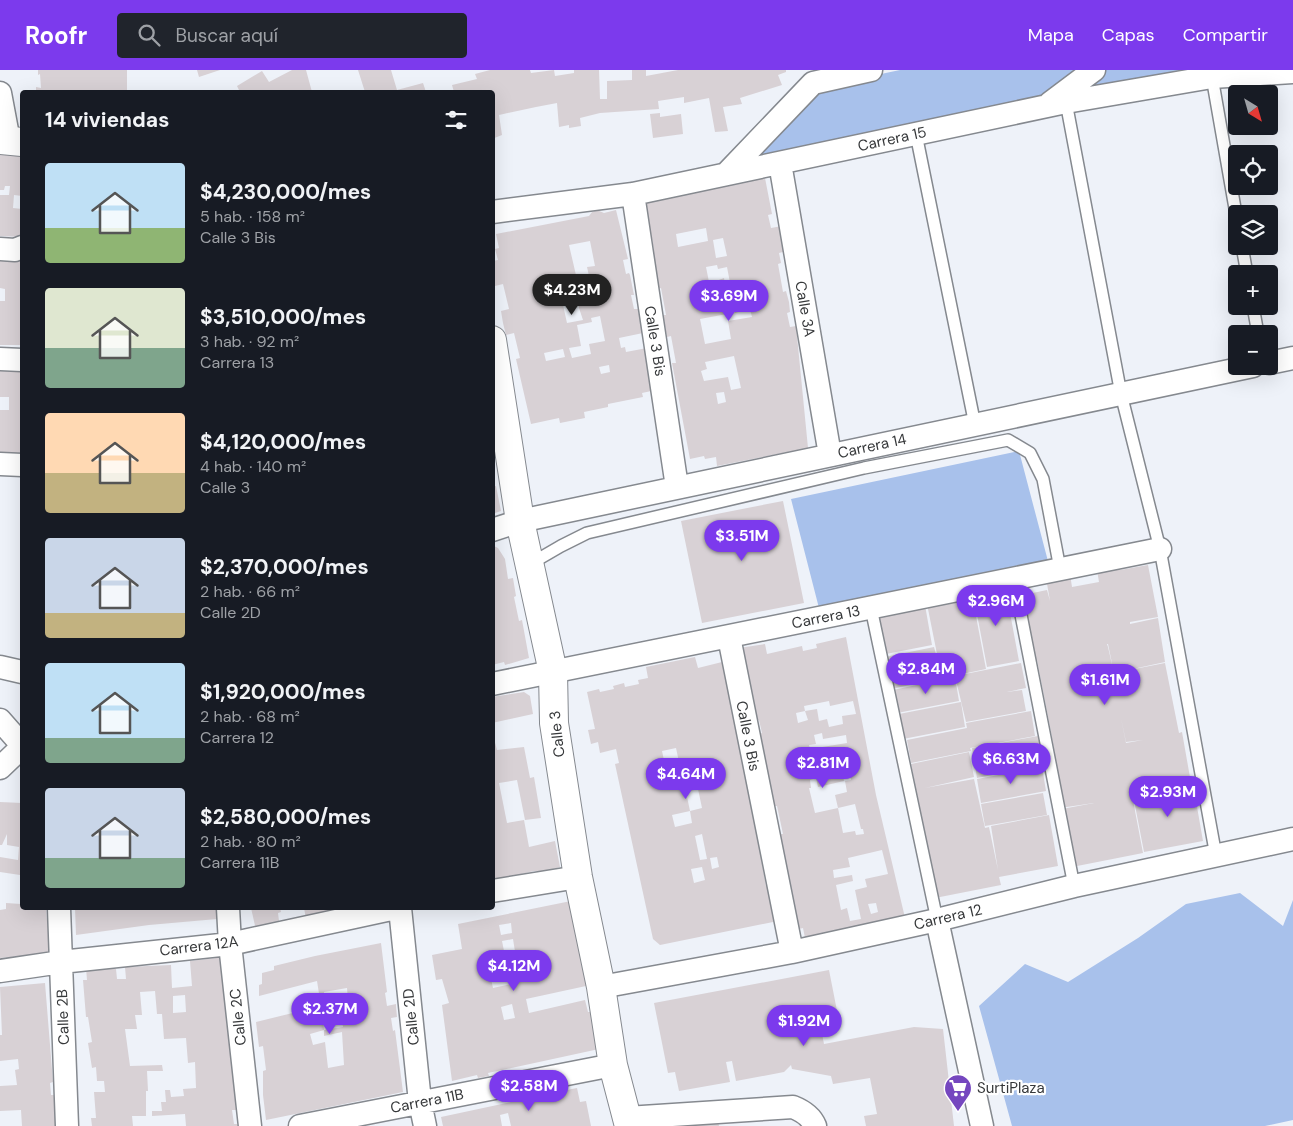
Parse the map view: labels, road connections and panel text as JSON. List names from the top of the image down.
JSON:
{
  "streets": {
    "main road": ["Calle 3"],
    "street": [
      "Carrera 15",
      "Calle 3A",
      "Calle 3 Bis",
      "Carrera 14",
      "Carrera 13",
      "Carrera 12",
      "Carrera 12A",
      "Calle 2B",
      "Calle 2C",
      "Calle 2D",
      "Carrera 11B"
    ]
  },
  "crossings": [
    ["Carrera 15", "Calle 3A"],
    ["Carrera 15", "Calle 3 Bis"],
    ["Calle 3A", "Carrera 14"],
    ["Calle 3 Bis", "Carrera 14"],
    ["Calle 3 Bis", "Carrera 13"],
    ["Calle 3 Bis", "Carrera 12"],
    ["Carrera 14", "Calle 3"],
    ["Carrera 13", "Calle 3"],
    ["Calle 3", "Carrera 12"],
    ["Calle 3", "Carrera 11B"],
    ["Carrera 12A", "Calle 2B"],
    ["Carrera 12A", "Calle 2C"],
    ["Calle 2D", "Carrera 11B"]
  ],
  "places": {
    "supermarket": ["SurtiPlaza"]
  },
  "north": "bottom right",
  "page": {
    "header": "Roofr",
    "search": "Buscar aquí",
    "nav": ["Mapa", "Capas", "Compartir"],
    "map_buttons": ["+", "−"],
    "heading": "14 viviendas",
    "list": [
      {
        "name": "$4,230,000/mes",
        "note": "5 hab. · 158 m² · Calle 3 Bis"
      },
      {
        "name": "$3,510,000/mes",
        "note": "3 hab. · 92 m² · Carrera 13"
      },
      {
        "name": "$4,120,000/mes",
        "note": "4 hab. · 140 m² · Calle 3"
      },
      {
        "name": "$2,370,000/mes",
        "note": "2 hab. · 66 m² · Calle 2D"
      },
      {
        "name": "$1,920,000/mes",
        "note": "2 hab. · 68 m² · Carrera 12"
      },
      {
        "name": "$2,580,000/mes",
        "note": "2 hab. · 80 m² · Carrera 11B"
      }
    ],
    "price": [
      "$4.23M",
      "$3.69M",
      "$3.51M",
      "$2.96M",
      "$2.84M",
      "$1.61M",
      "$6.63M",
      "$2.81M",
      "$4.64M",
      "$2.93M",
      "$4.12M",
      "$2.37M",
      "$1.92M",
      "$2.58M"
    ]
  }
}
